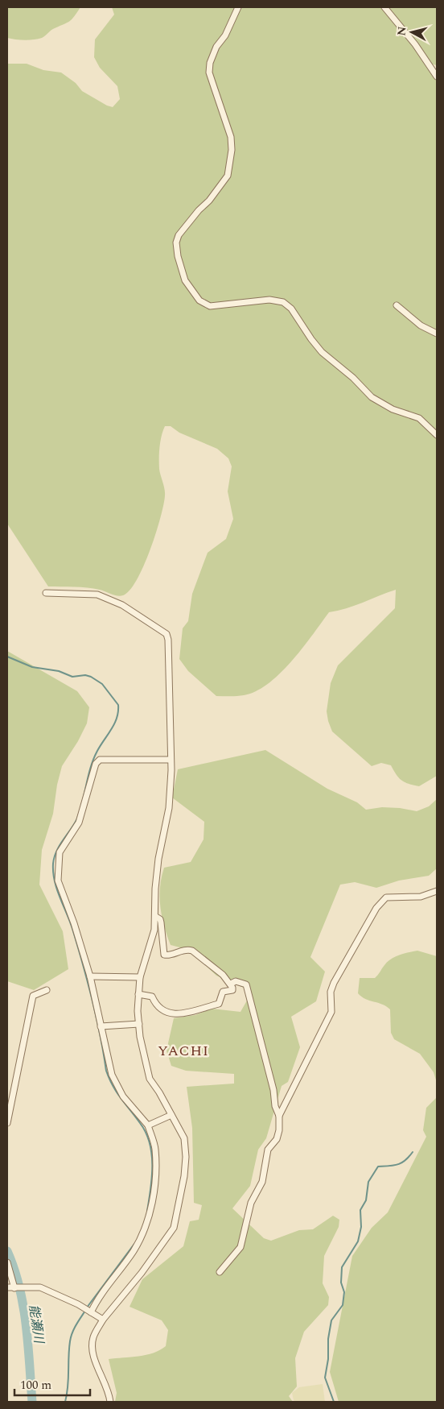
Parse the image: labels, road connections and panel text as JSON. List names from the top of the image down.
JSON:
{
  "districts": ["YACHI"],
  "water": ["能瀬川"],
  "scale_bar": "100 m",
  "north": "left"
}
